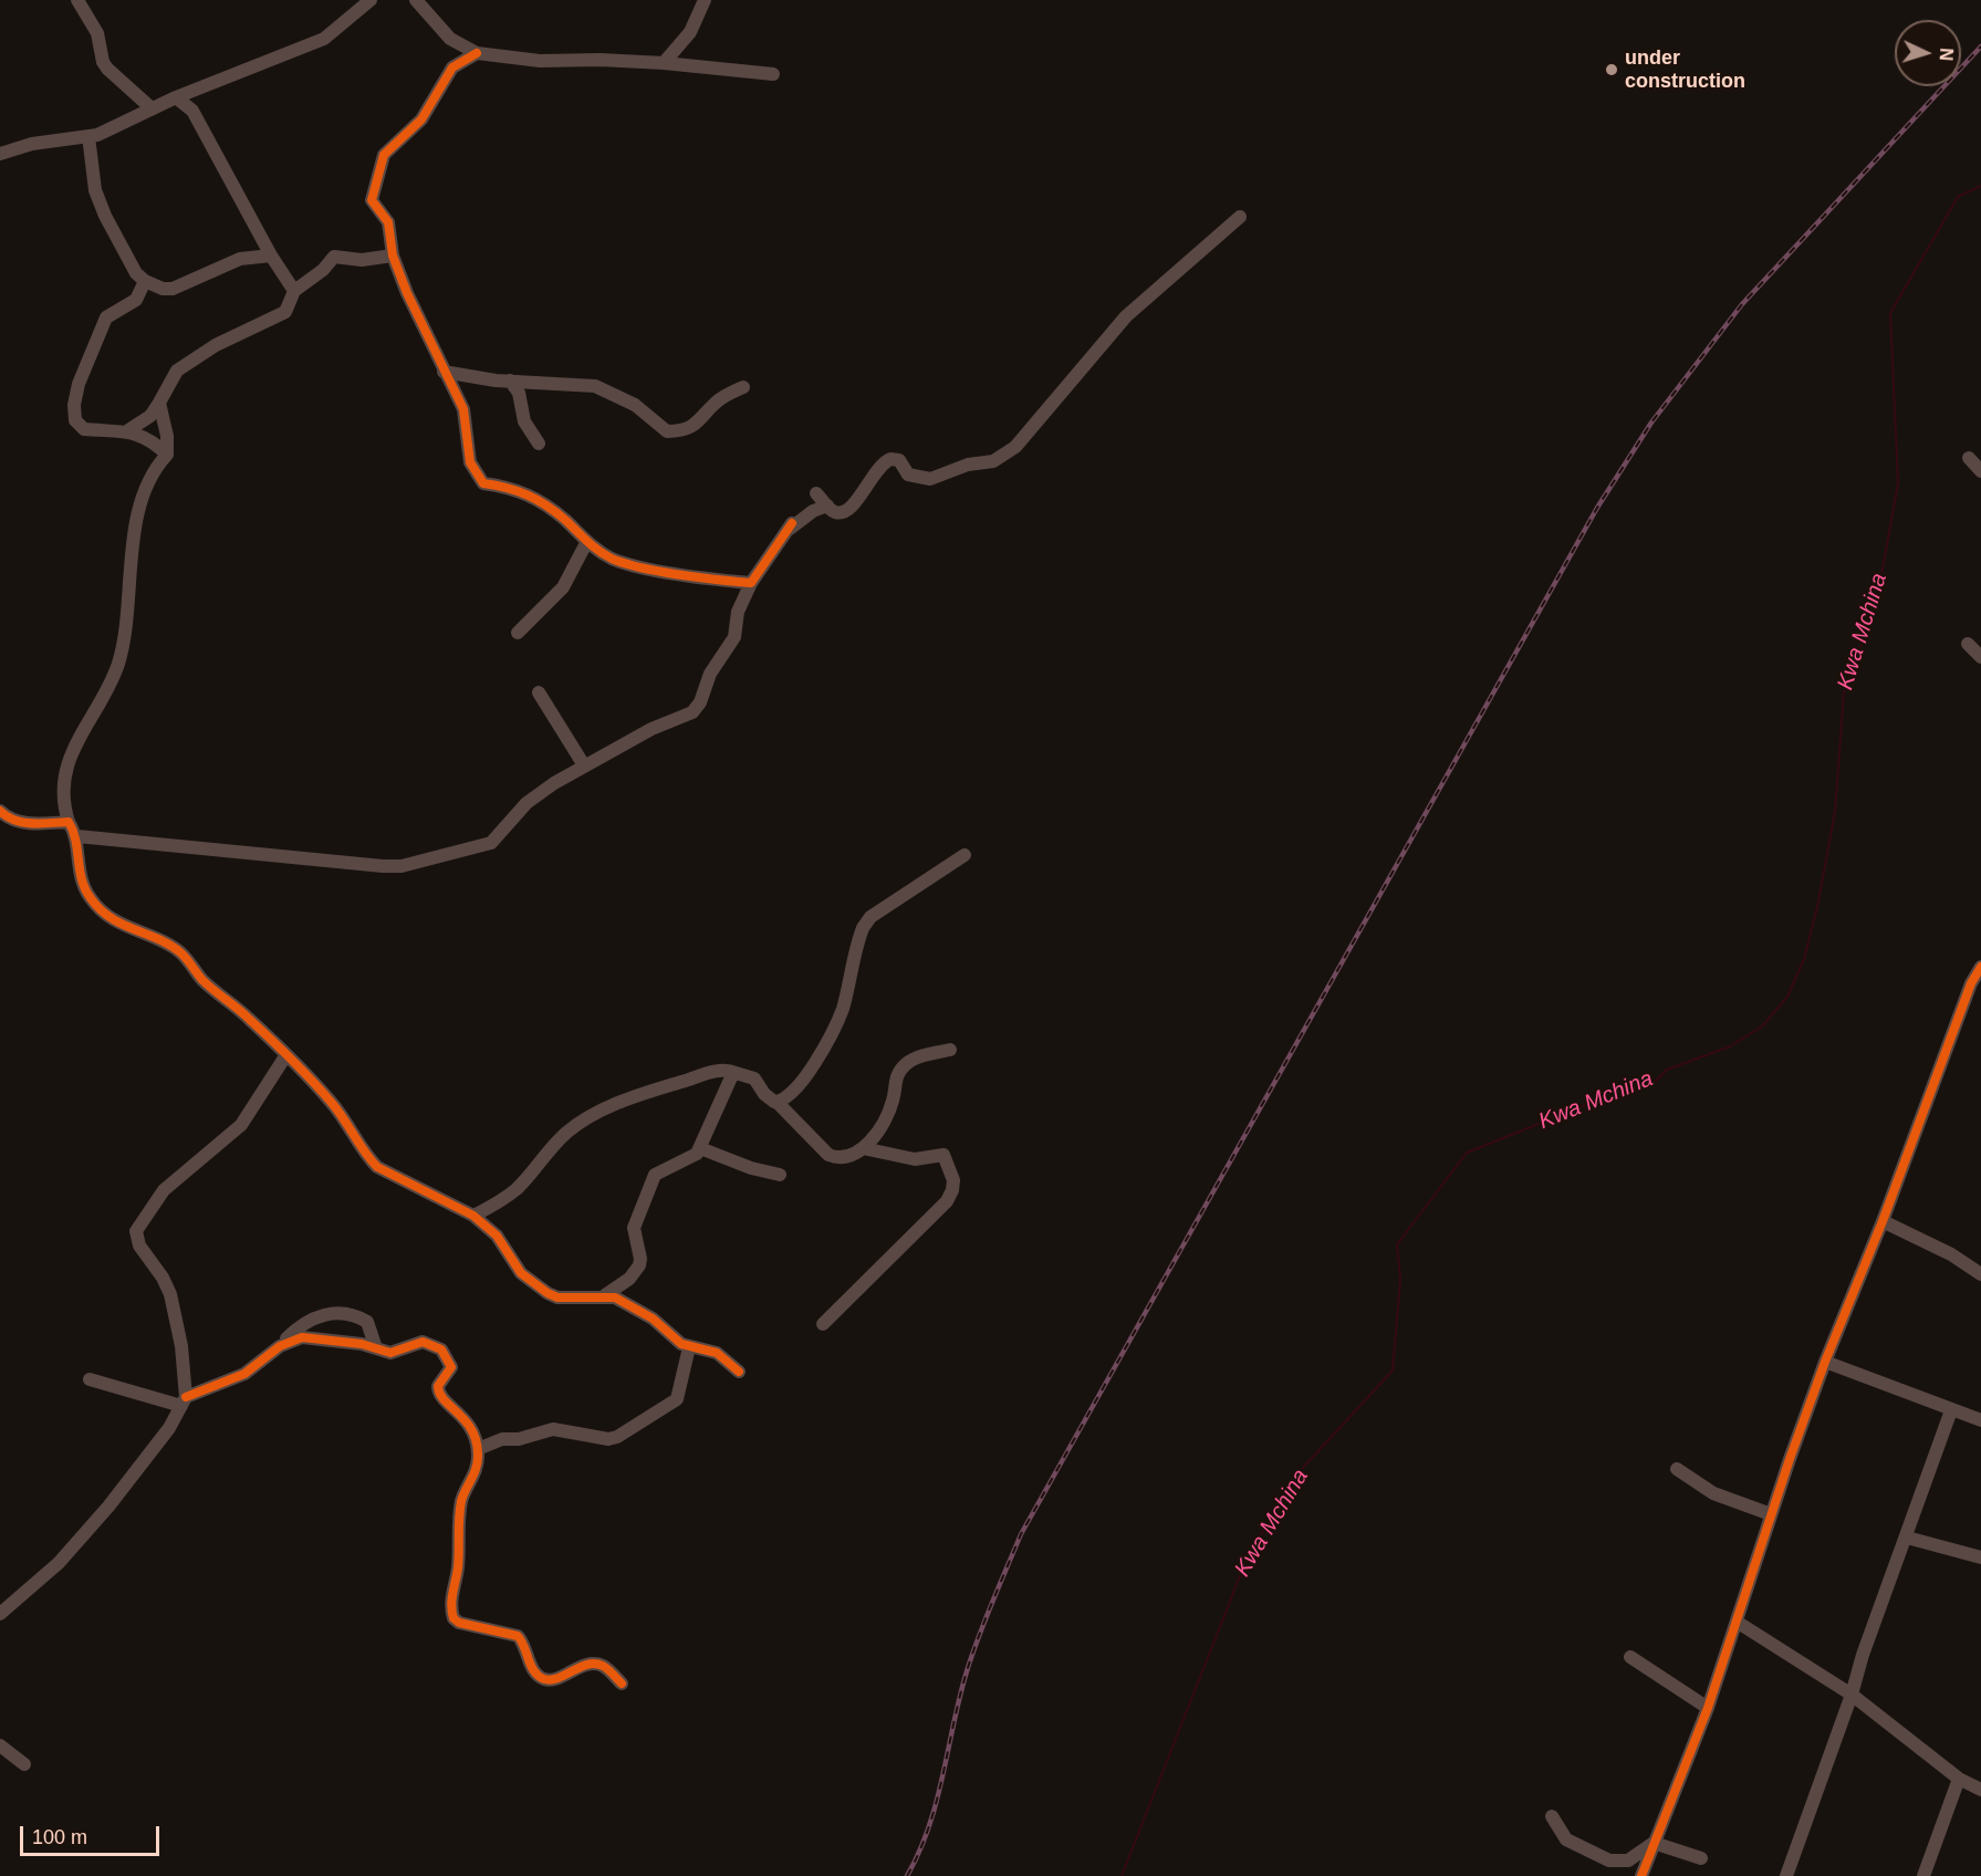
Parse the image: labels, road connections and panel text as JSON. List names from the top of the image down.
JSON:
{
  "water": ["Kwa Mchina"],
  "places": ["under construction"],
  "scale_bar": "100 m",
  "north": "right"
}
